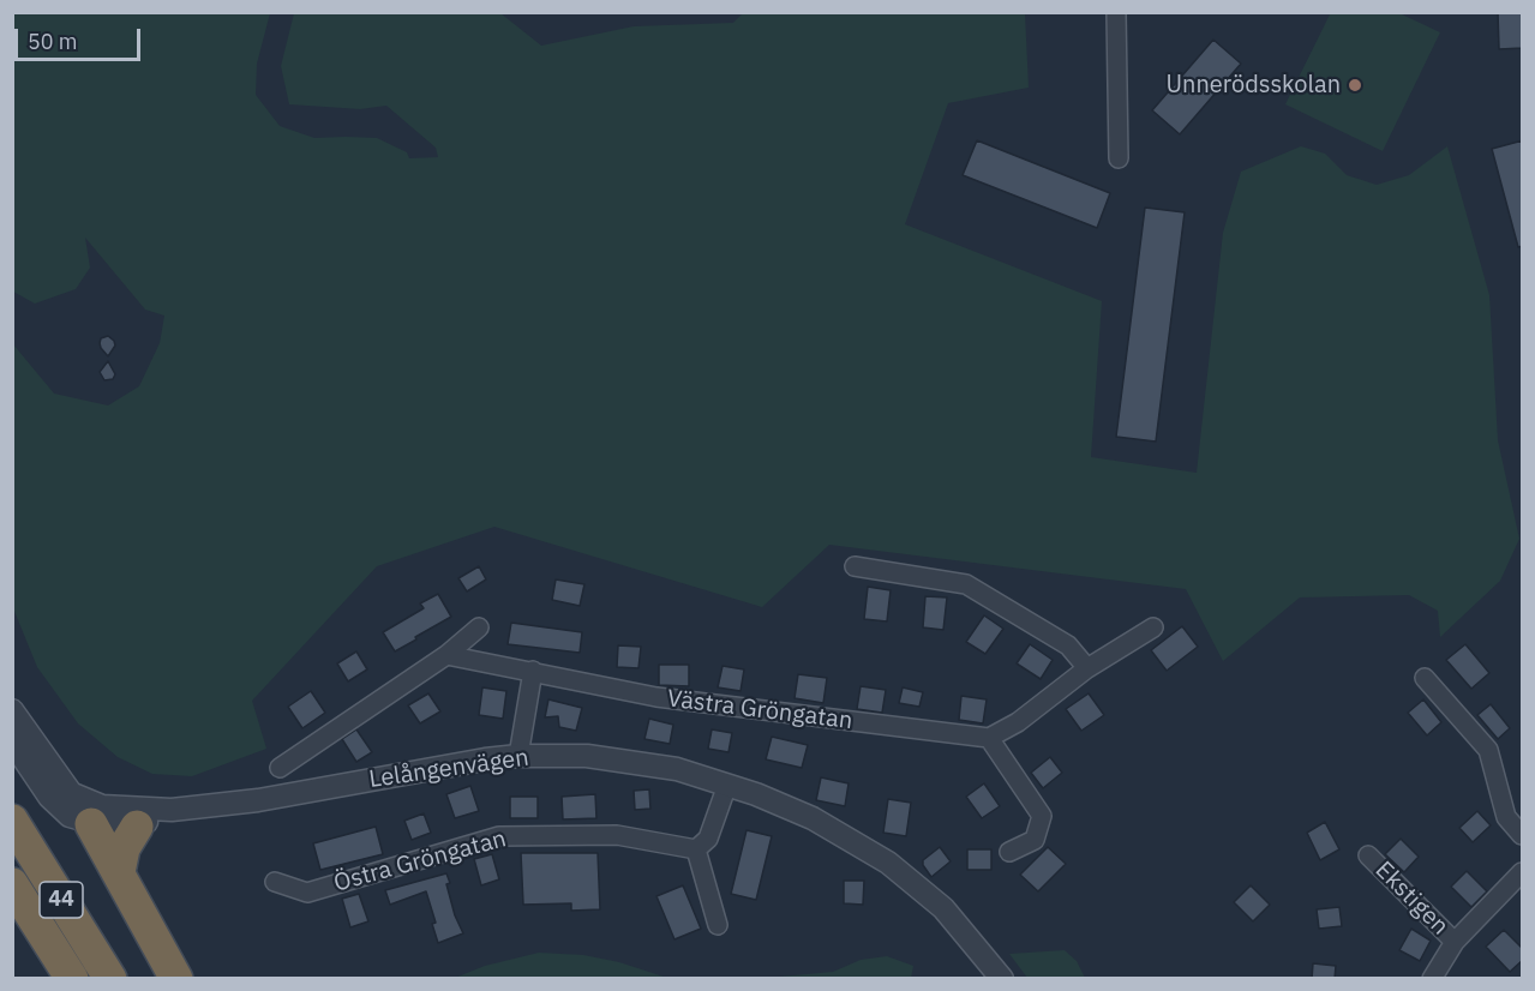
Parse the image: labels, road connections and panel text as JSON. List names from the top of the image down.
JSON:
{
  "streets": {
    "highway": ["44"],
    "street": [
      "Västra Gröngatan",
      "Lelångenvägen",
      "Östra Gröngatan",
      "Ekstigen"
    ]
  },
  "places": ["Unnerödsskolan"],
  "scale_bar": "50 m"
}
